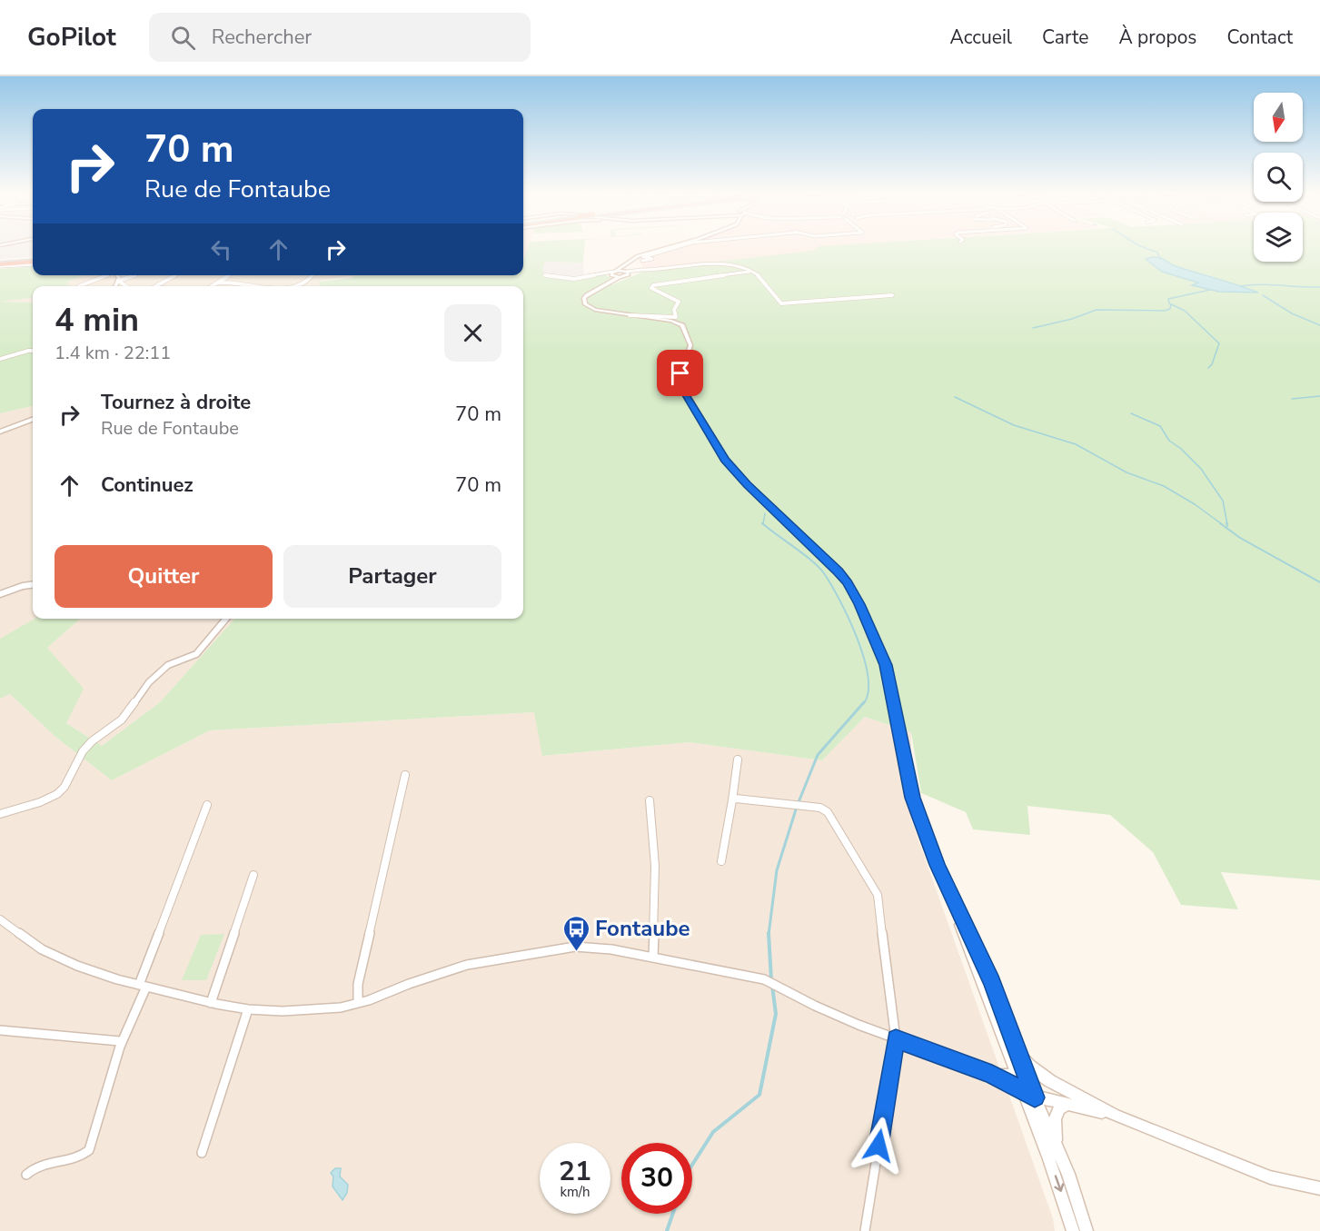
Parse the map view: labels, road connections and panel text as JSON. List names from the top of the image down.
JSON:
{
  "places": {
    "bus stop": ["Fontaube"]
  },
  "north": "bottom",
  "page": {
    "header": "GoPilot",
    "search": "Rechercher",
    "nav": [
      "Accueil",
      "Carte",
      "À propos",
      "Contact"
    ],
    "turn": ["70 m", "Rue de Fontaube"],
    "heading": ["4 min", "1.4 km · 22:11"],
    "list": [
      {
        "name": "Tournez à droite",
        "note": "Rue de Fontaube",
        "value": "70 m"
      },
      {
        "name": "Continuez",
        "value": "70 m"
      }
    ],
    "buttons": ["Quitter", "Partager"],
    "speed": "21 km/h",
    "limit": "30"
  }
}
